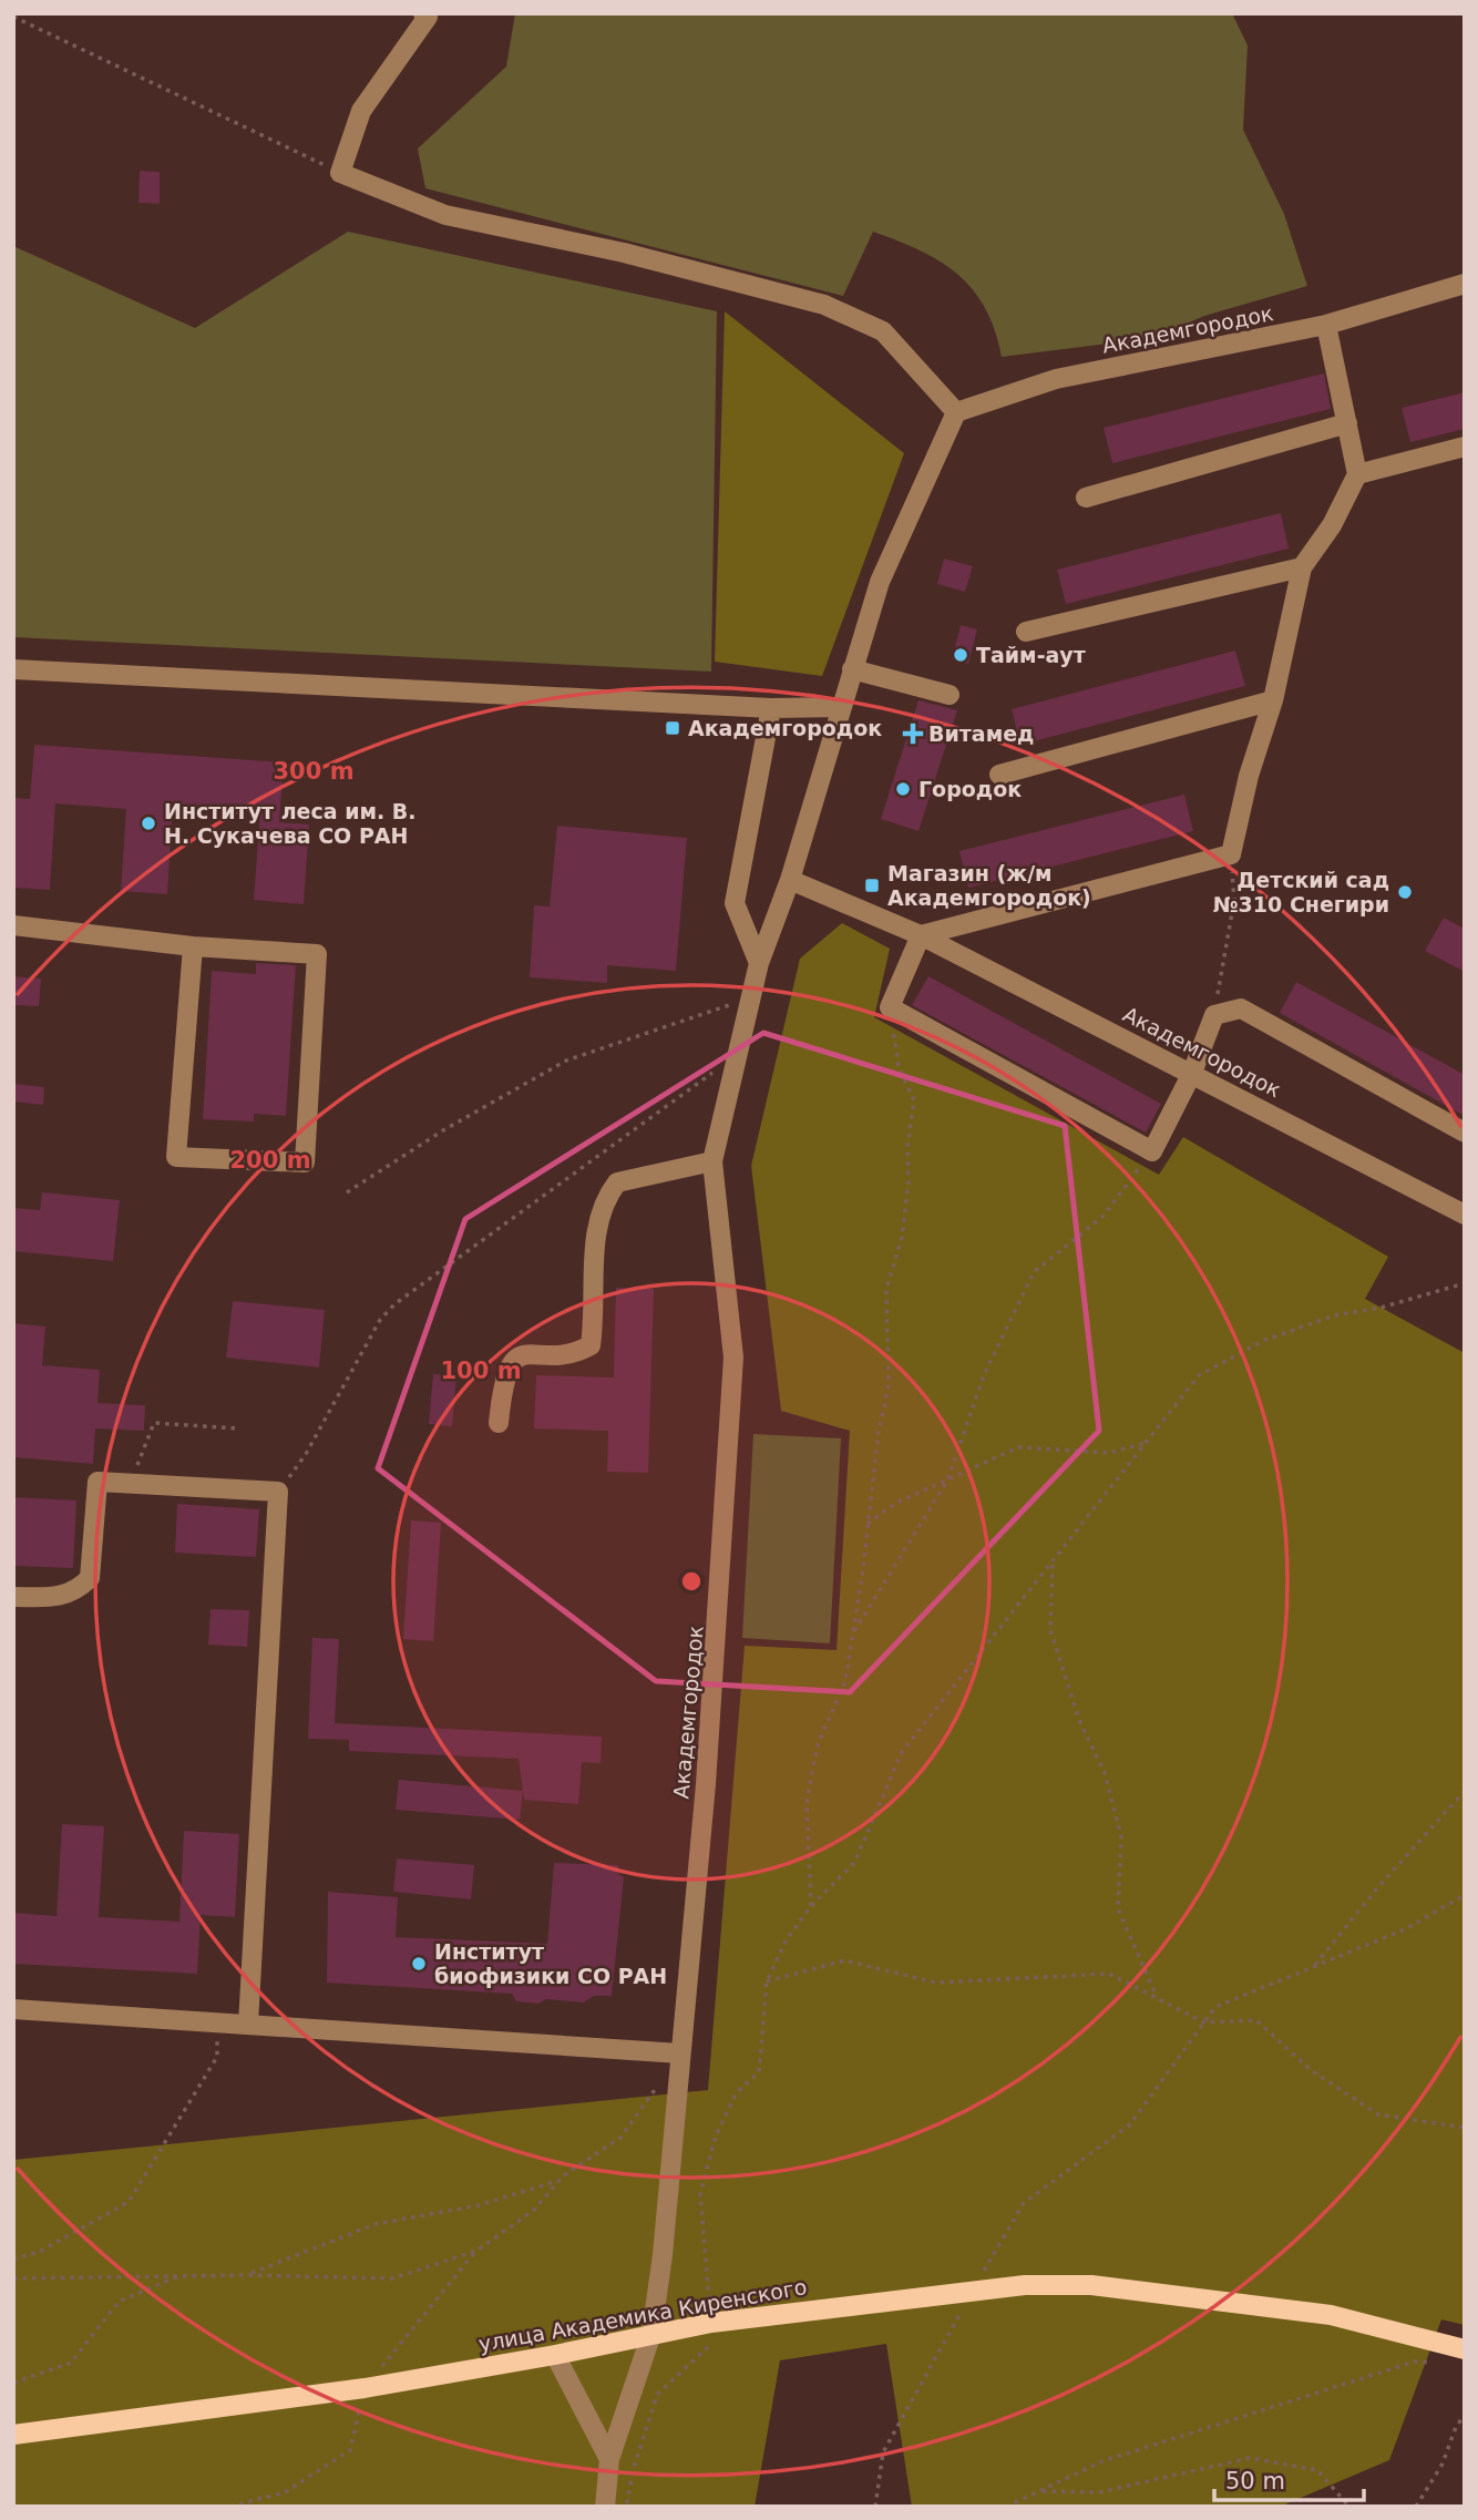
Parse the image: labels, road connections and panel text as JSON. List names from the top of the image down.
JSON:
{
  "streets": {
    "main road": ["улица Академика Киренского"],
    "street": ["Академгородок"]
  },
  "crossings": [
    ["Академгородок", "улица Академика Киренского"]
  ],
  "places": {
    "other": [
      "Тайм-аут",
      "Городок",
      "Институт леса им. В. Н. Сукачева СО РАН",
      "Детский сад №310 Снегири",
      "Институт биофизики СО РАН"
    ],
    "transit": ["Академгородок", "Магазин (ж/м Академгородок)"],
    "health": ["Витамед"]
  },
  "scale_bar": "50 m",
  "rings": ["300 m", "200 m", "100 m"]
}
